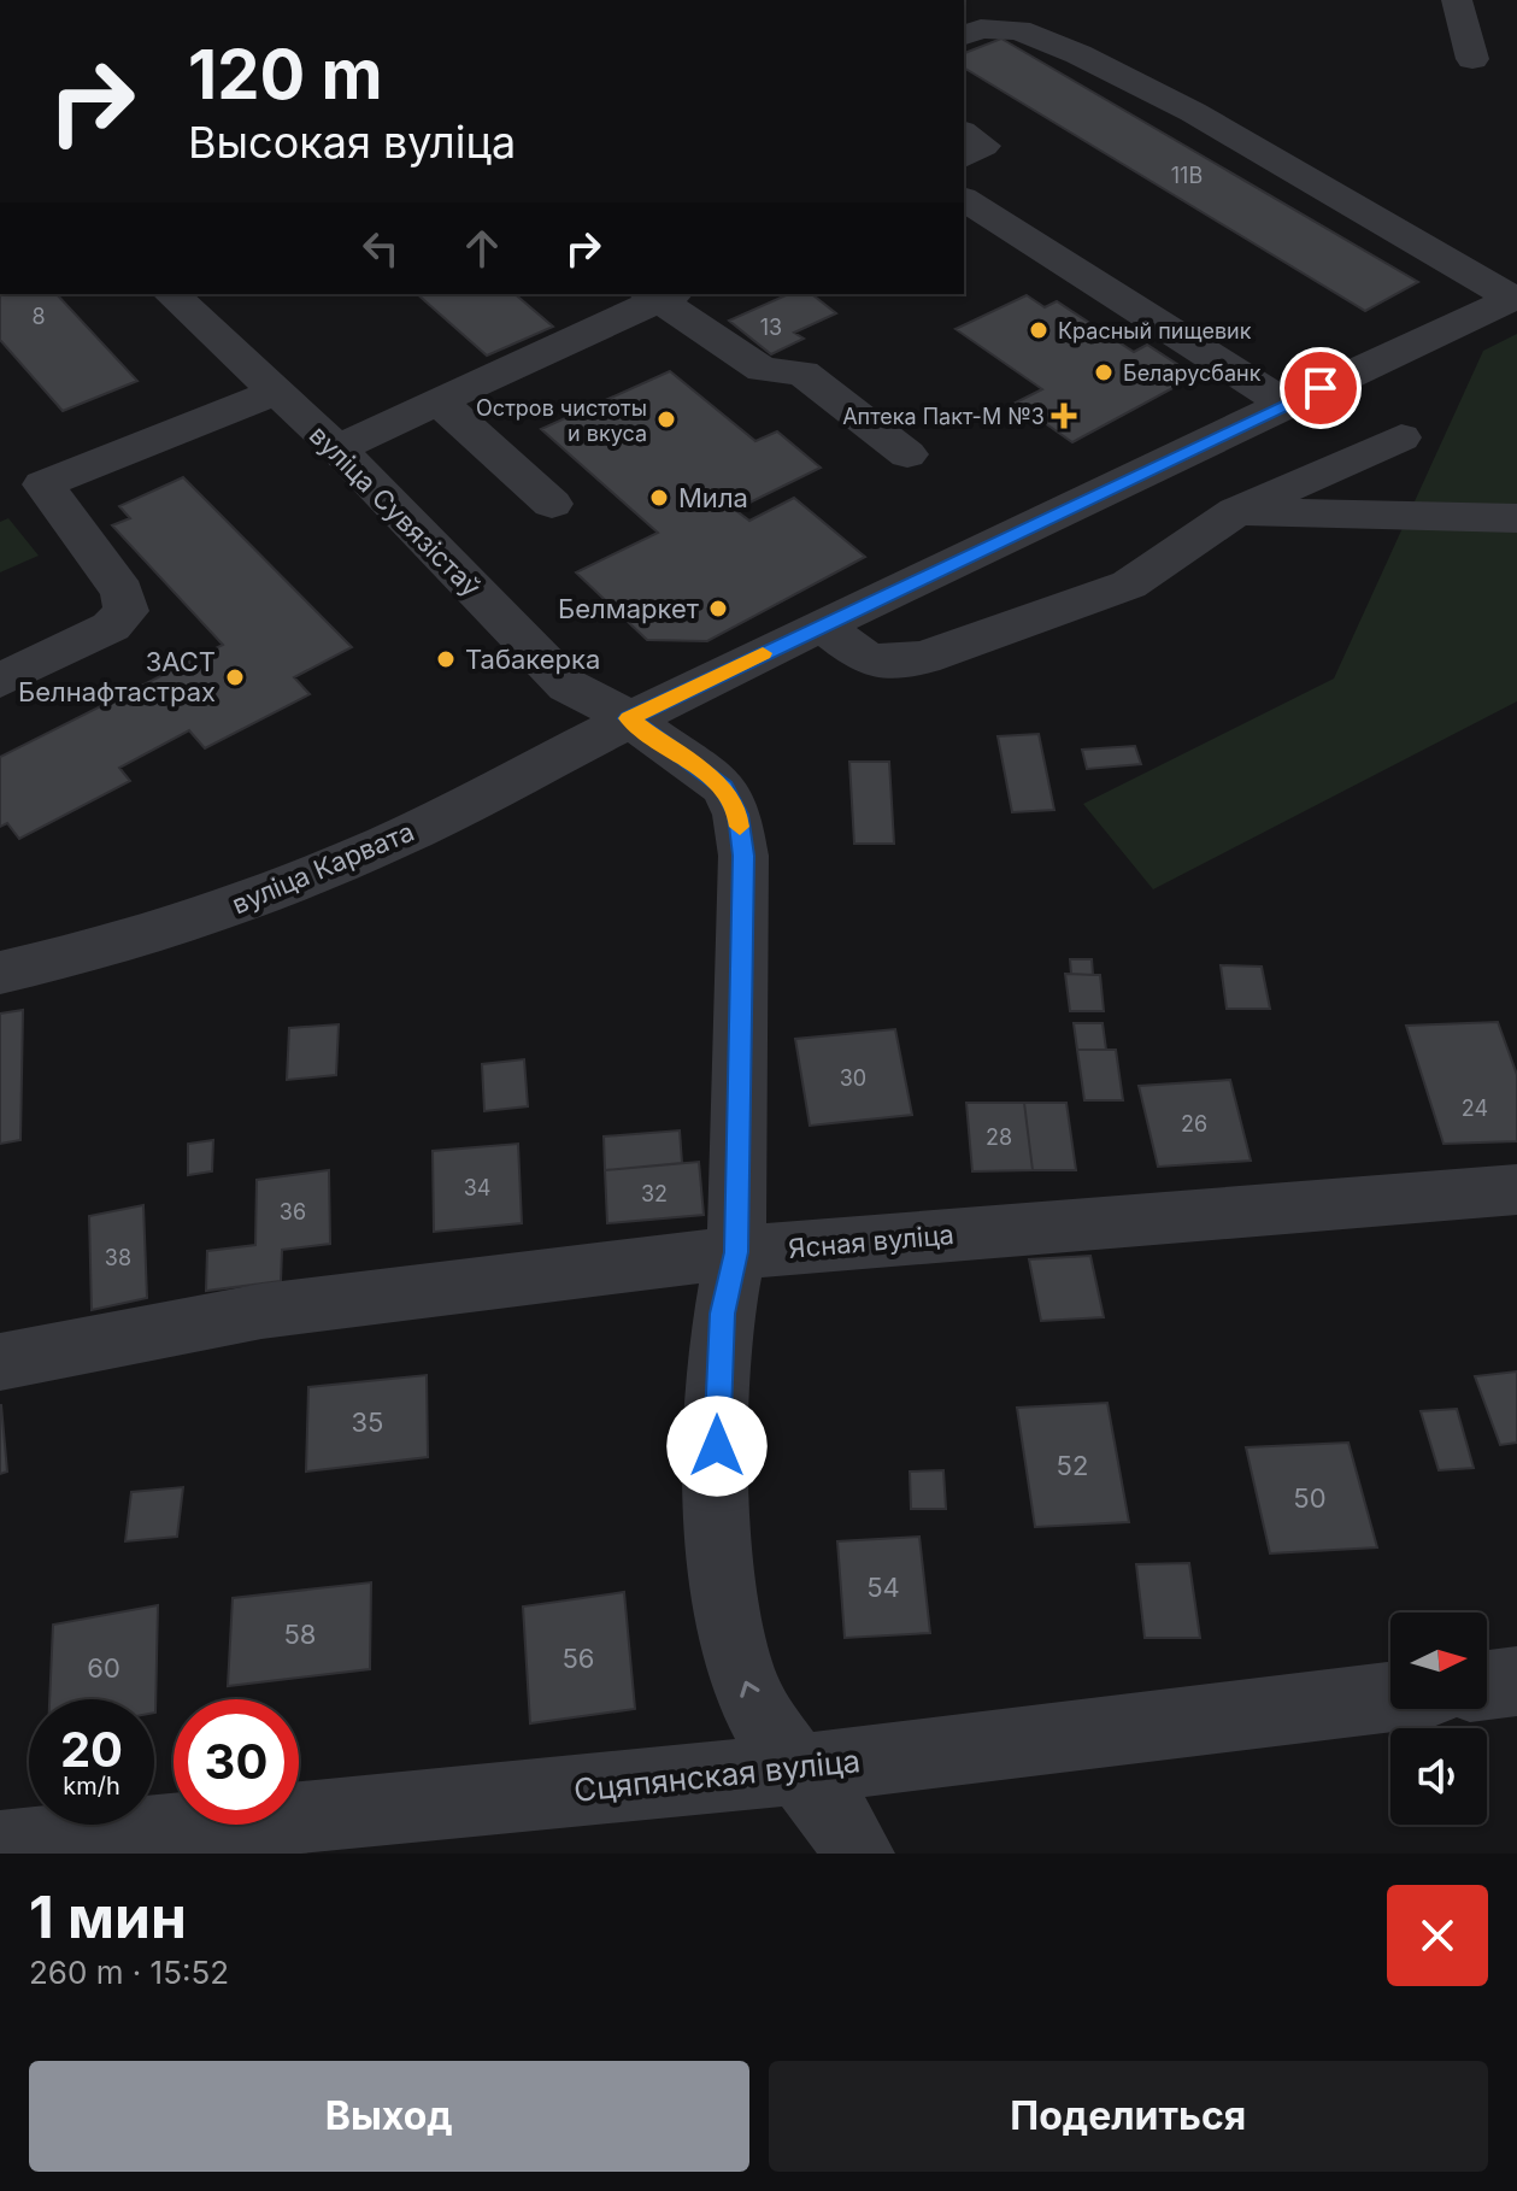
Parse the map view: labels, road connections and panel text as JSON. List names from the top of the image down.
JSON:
{
  "streets": {
    "street": [
      "вуліца Сувязістаў",
      "вуліца Карвата",
      "Ясная вуліца",
      "Сцяпянская вуліца"
    ]
  },
  "crossings": [
    ["вуліца Сувязістаў", "вуліца Карвата"],
    ["вуліца Сувязістаў", "Ясная вуліца"],
    ["вуліца Сувязістаў", "Сцяпянская вуліца"]
  ],
  "places": {
    "other": [
      "Красный пищевик",
      "Беларусбанк",
      "Остров чистоты и вкуса",
      "Мила",
      "Белмаркет",
      "Табакерка",
      "ЗАСТ Белнафтастрах"
    ],
    "health": ["Аптека Пакт-М №3"]
  },
  "house_numbers": [
    "11В",
    "8",
    "13",
    "30",
    "24",
    "26",
    "28",
    "34",
    "32",
    "36",
    "38",
    "35",
    "52",
    "50",
    "54",
    "58",
    "56",
    "60"
  ],
  "north": "right",
  "page": {
    "turn": ["120 m", "Высокая вуліца"],
    "speed": "20 km/h",
    "limit": "30",
    "heading": ["1 мин", "260 m · 15:52"],
    "buttons": ["Выход", "Поделиться"]
  }
}
